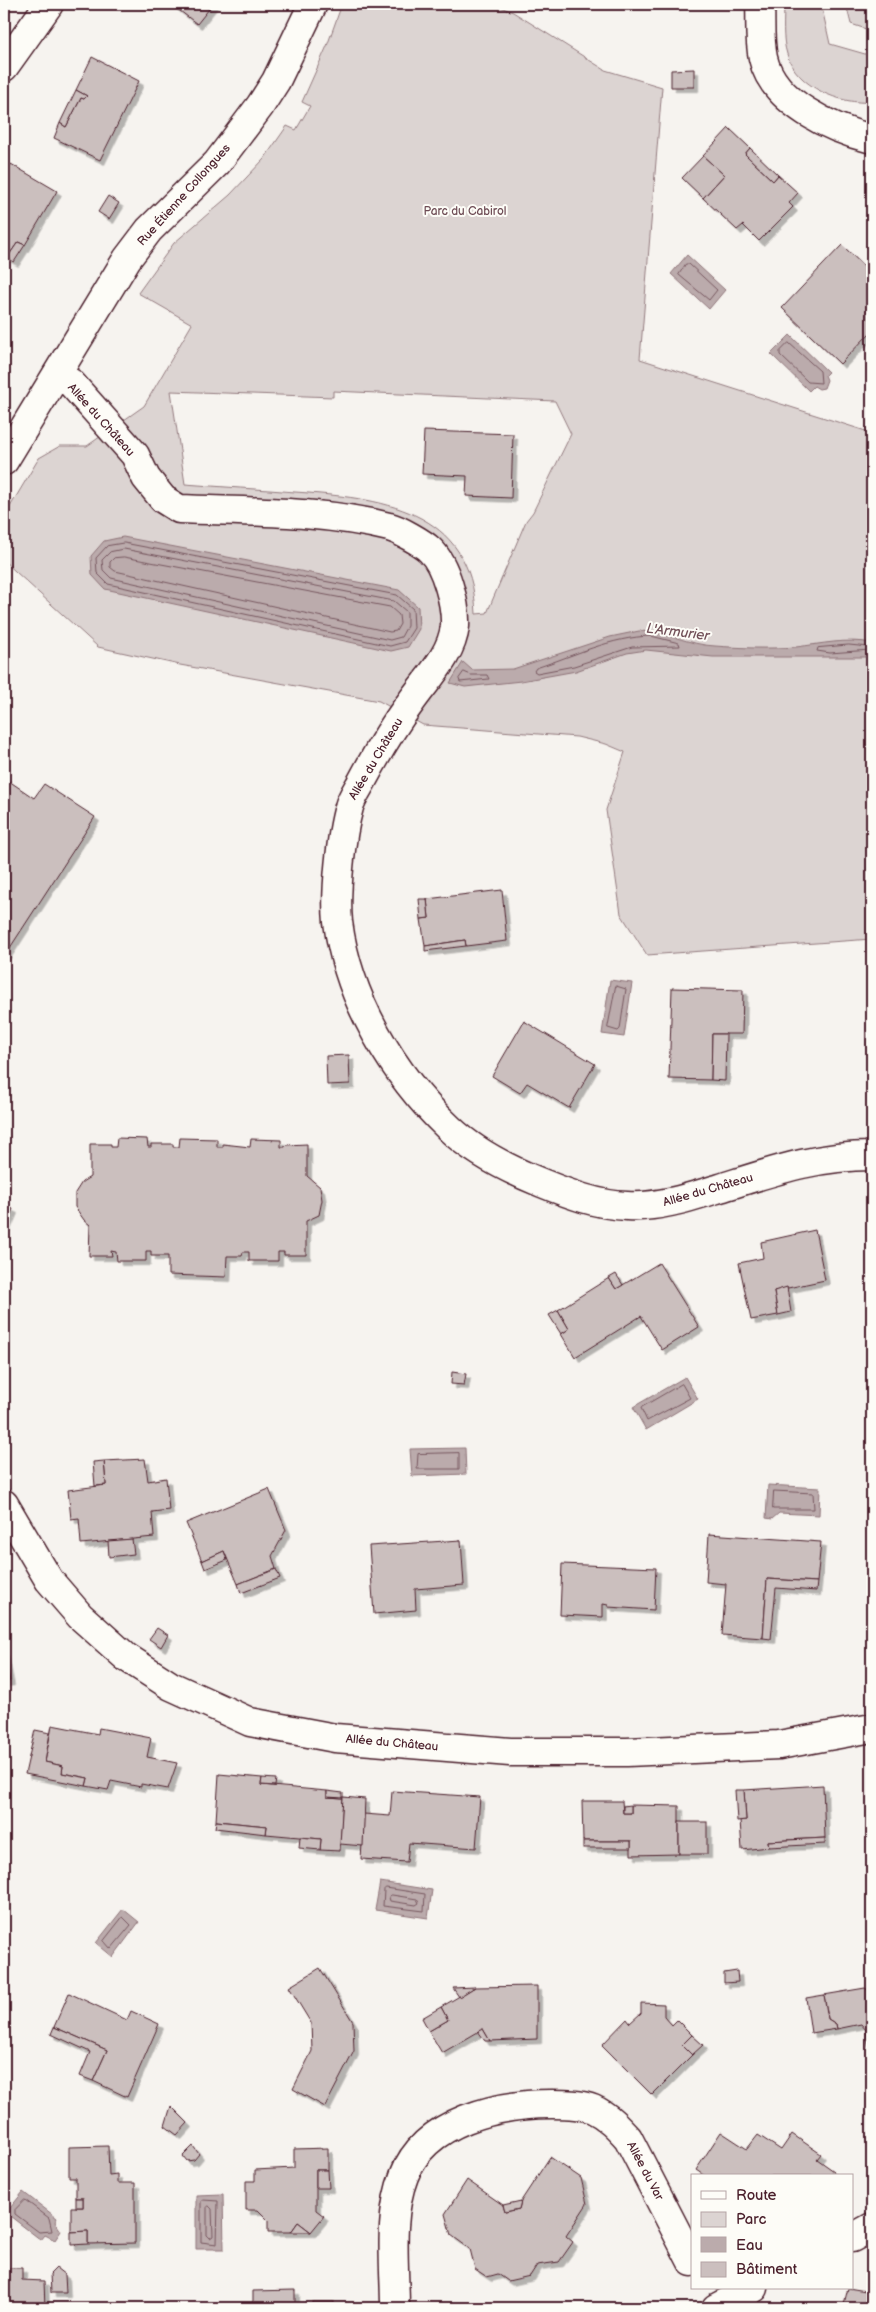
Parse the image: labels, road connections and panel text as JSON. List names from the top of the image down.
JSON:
{
  "streets": {
    "street": ["Rue Étienne Collongues", "Allée du Château", "Allée du Var"]
  },
  "crossings": [
    ["Rue Étienne Collongues", "Allée du Château"]
  ],
  "water": ["L'Armurier"],
  "parks": ["Parc du Cabirol"],
  "legend": [
    "Route",
    "Parc",
    "Eau",
    "Bâtiment"
  ]
}
